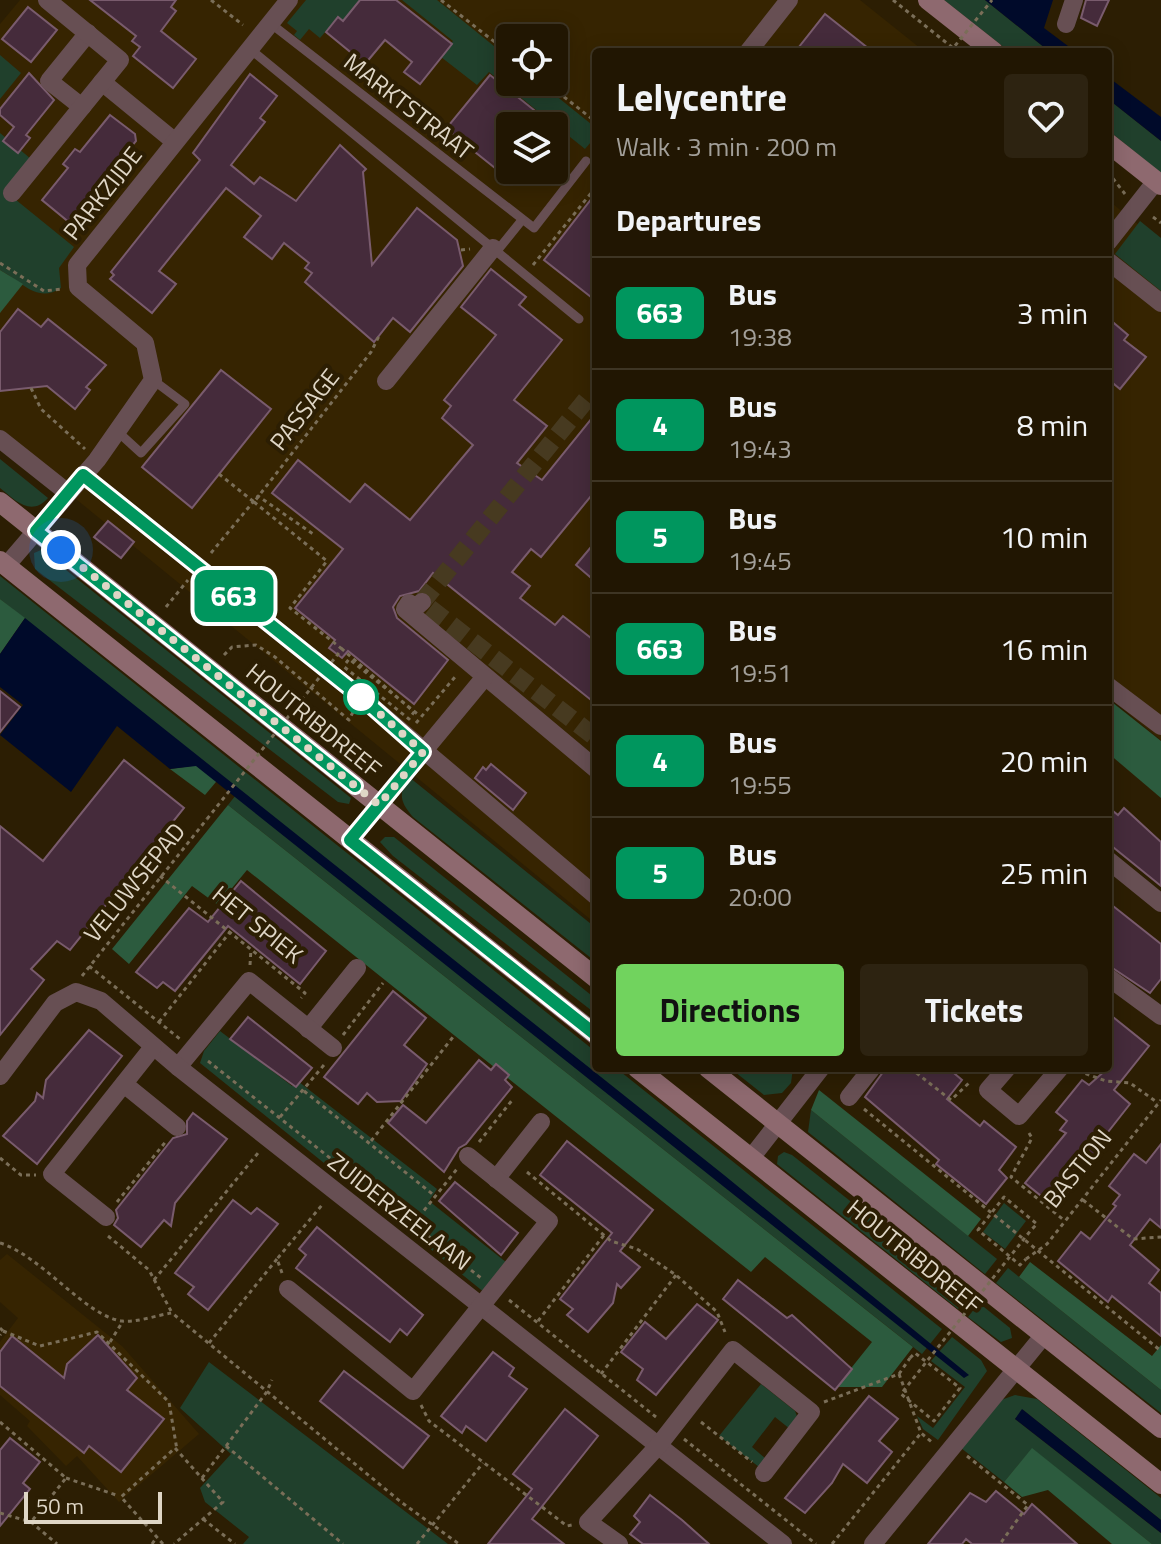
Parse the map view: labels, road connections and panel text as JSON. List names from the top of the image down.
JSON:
{
  "streets": {
    "main road": ["HOUTRIBDREEF"],
    "street": ["PARKZIJDE", "HET SPIEK", "ZUIDERZEELAAN"],
    "lane": ["MARKTSTRAAT"],
    "path": ["PASSAGE", "VELUWSEPAD", "BASTION"]
  },
  "crossings": [
    ["MARKTSTRAAT", "PARKZIJDE"],
    ["VELUWSEPAD", "HET SPIEK"],
    ["HET SPIEK", "ZUIDERZEELAAN"]
  ],
  "lines": ["bus line 663"],
  "scale_bar": "50 m",
  "page": {
    "on_map": "663",
    "heading": [
      ["Lelycentre", "Walk · 3 min · 200 m"],
      "Departures"
    ],
    "list": [
      {
        "mark": "663",
        "name": "Bus",
        "note": "19:38",
        "value": "3 min"
      },
      {
        "mark": "4",
        "name": "Bus",
        "note": "19:43",
        "value": "8 min"
      },
      {
        "mark": "5",
        "name": "Bus",
        "note": "19:45",
        "value": "10 min"
      },
      {
        "mark": "663",
        "name": "Bus",
        "note": "19:51",
        "value": "16 min"
      },
      {
        "mark": "4",
        "name": "Bus",
        "note": "19:55",
        "value": "20 min"
      },
      {
        "mark": "5",
        "name": "Bus",
        "note": "20:00",
        "value": "25 min"
      }
    ],
    "buttons": ["Directions", "Tickets"],
    "scale": "50 m"
  }
}
